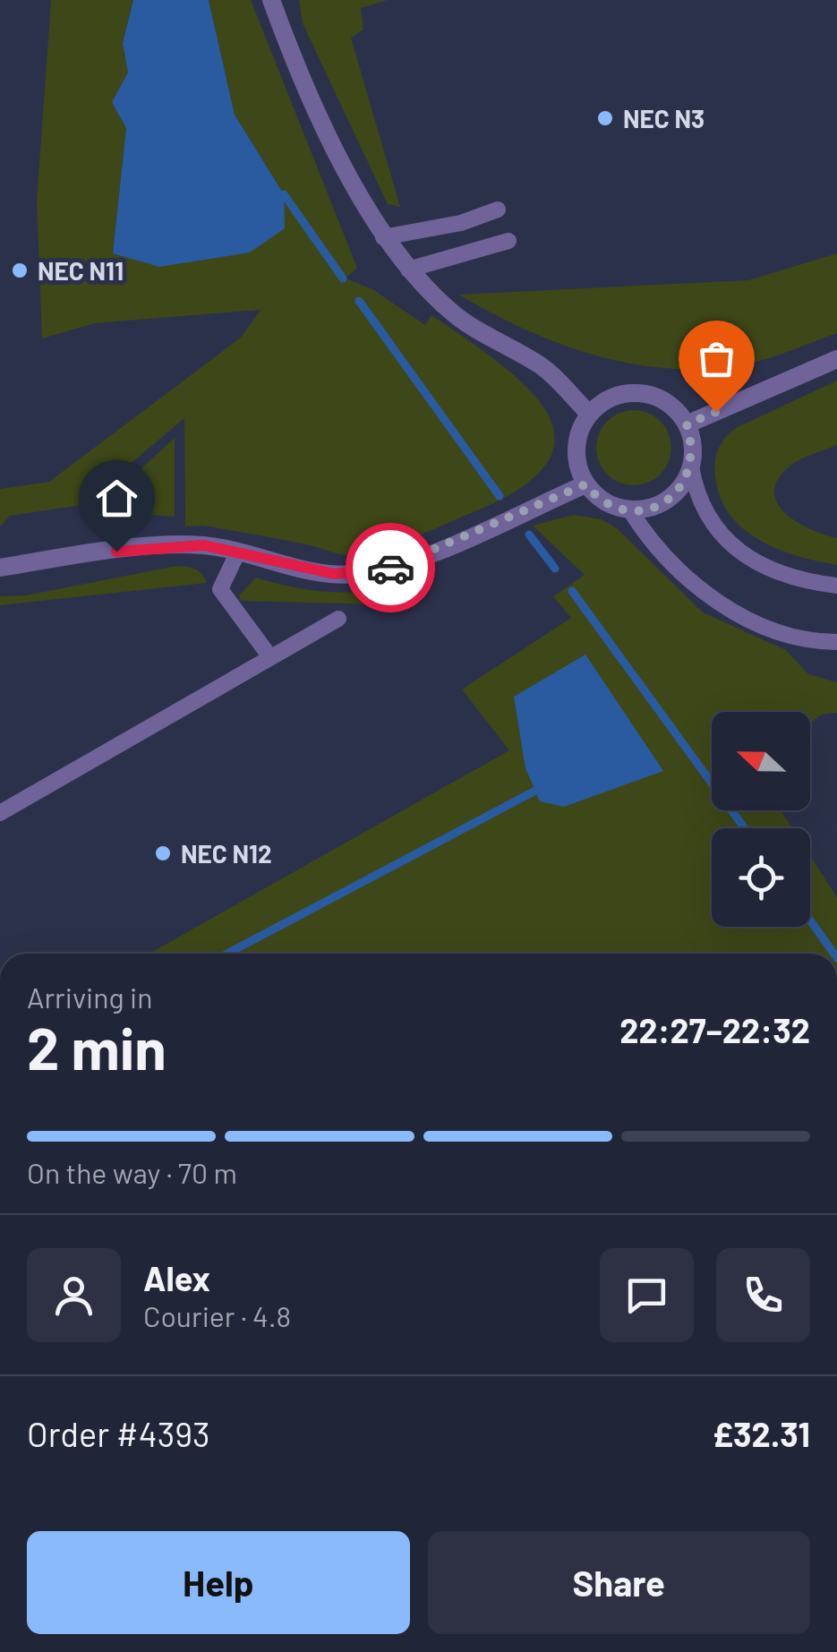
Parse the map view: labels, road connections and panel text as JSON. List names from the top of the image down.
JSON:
{
  "places": ["NEC N3", "NEC N11", "NEC N12"],
  "north": "left",
  "page": {
    "heading": ["2 min", "Arriving in", "22:27–22:32"],
    "panel": [
      "Alex",
      "Courier · 4.8",
      "Order #4393",
      "£32.31"
    ],
    "bar": "On the way · 70 m",
    "buttons": ["Help", "Share"]
  }
}
